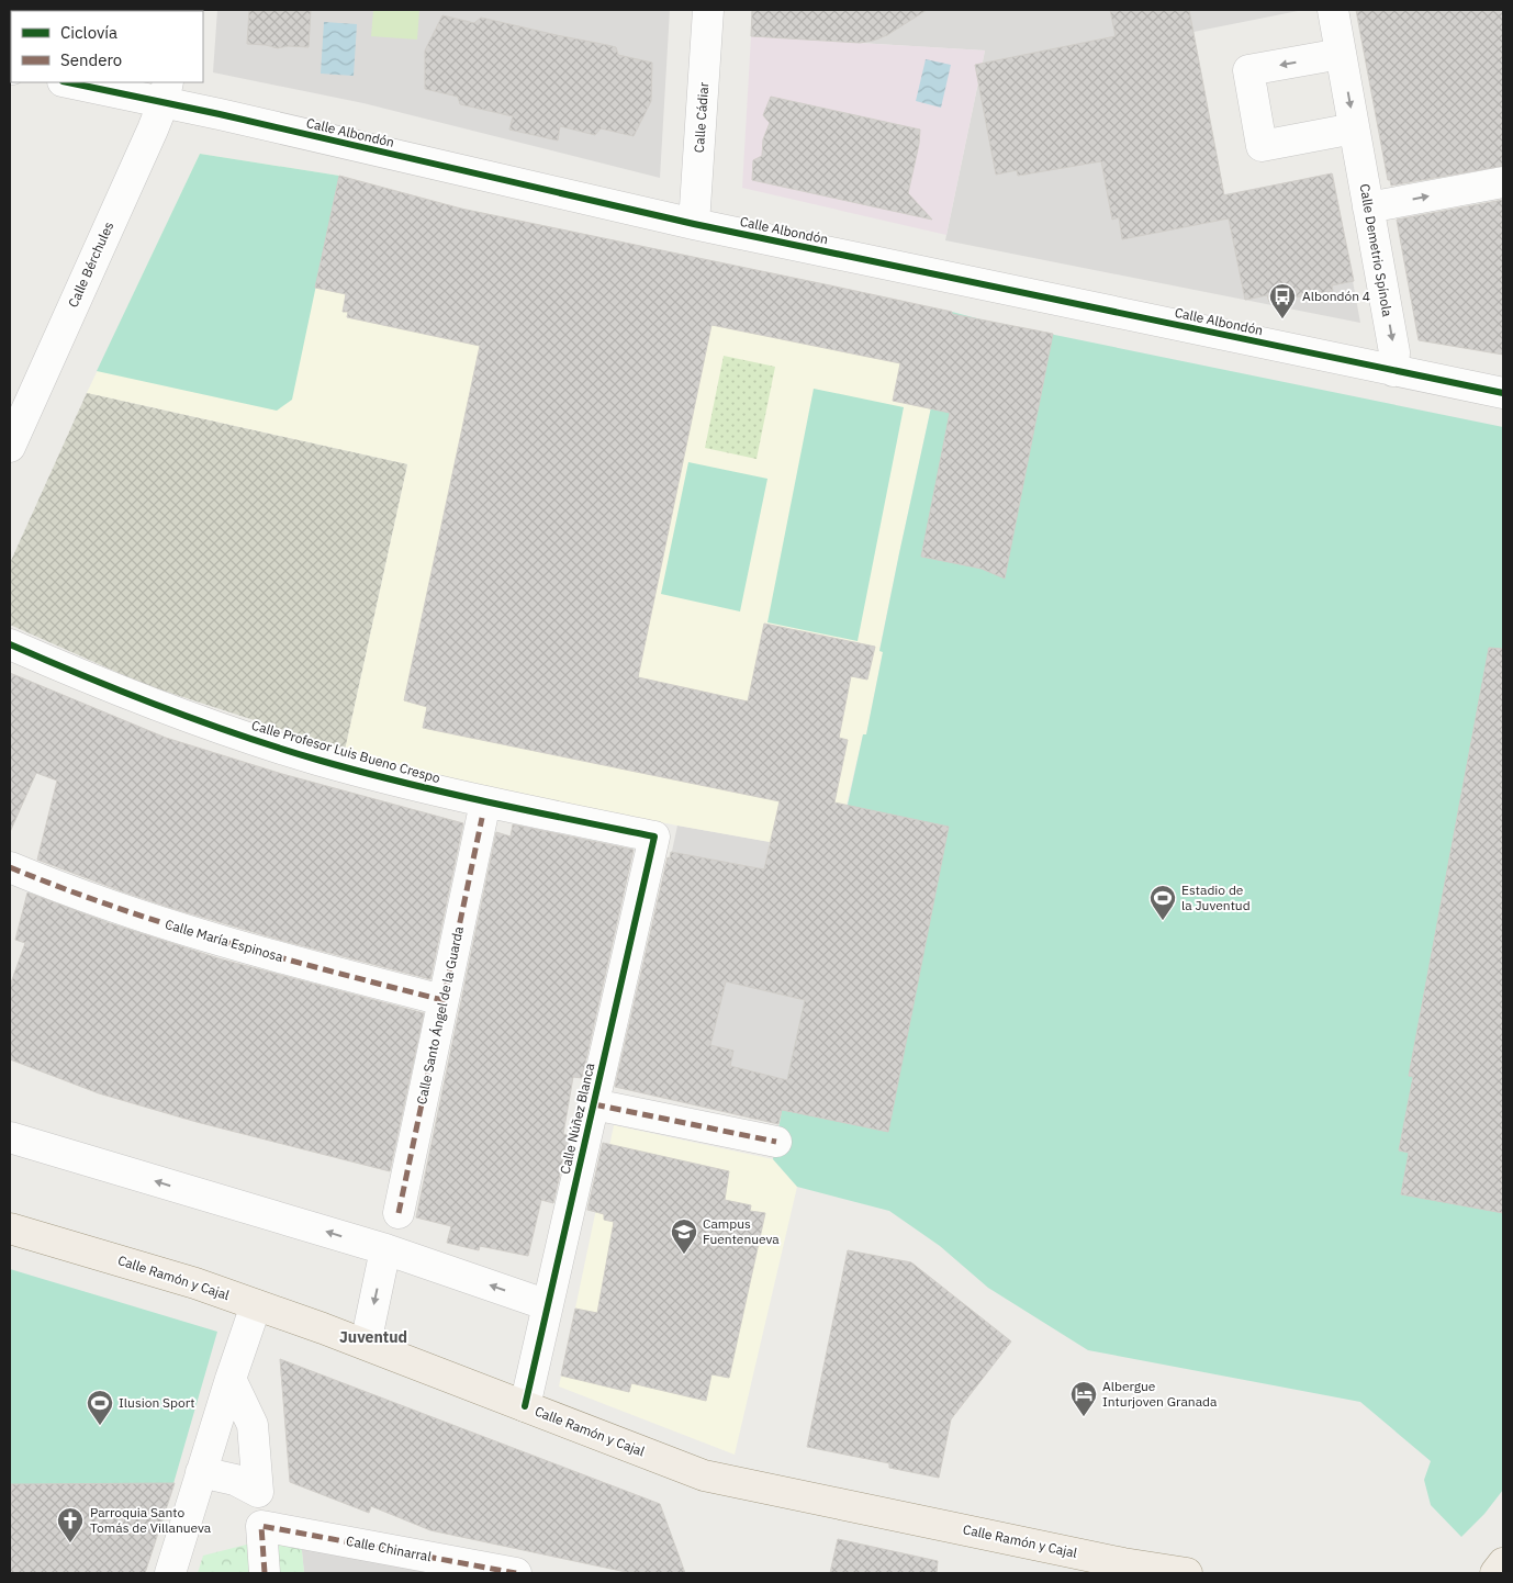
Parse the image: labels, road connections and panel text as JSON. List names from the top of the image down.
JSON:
{
  "streets": {
    "main road": ["Calle Ramón y Cajal"],
    "street": [
      "Calle Cádiar",
      "Calle Albondón",
      "Calle Demetrio Spínola",
      "Calle Bérchules",
      "Calle Profesor Luis Bueno Crespo",
      "Calle María Espinosa",
      "Calle Santo Ángel de la Guarda",
      "Calle Núñez Blanca",
      "Calle Chinarral"
    ]
  },
  "crossings": [
    ["Calle Cádiar", "Calle Albondón"],
    ["Calle Albondón", "Calle Demetrio Spínola"],
    ["Calle Albondón", "Calle Bérchules"],
    ["Calle Profesor Luis Bueno Crespo", "Calle Núñez Blanca"],
    ["Calle María Espinosa", "Calle Santo Ángel de la Guarda"],
    ["Calle Núñez Blanca", "Calle Ramón y Cajal"]
  ],
  "one_way": ["Calle Demetrio Spínola"],
  "districts": ["Juventud"],
  "places": {
    "bus stop": ["Albondón 4"],
    "sports": ["Estadio de la Juventud", "Ilusion Sport"],
    "school or university": ["Campus Fuentenueva"],
    "hotel": ["Albergue Inturjoven Granada"],
    "church": ["Parroquia Santo Tomás de Villanueva"]
  },
  "legend": ["Ciclovía", "Sendero"]
}
